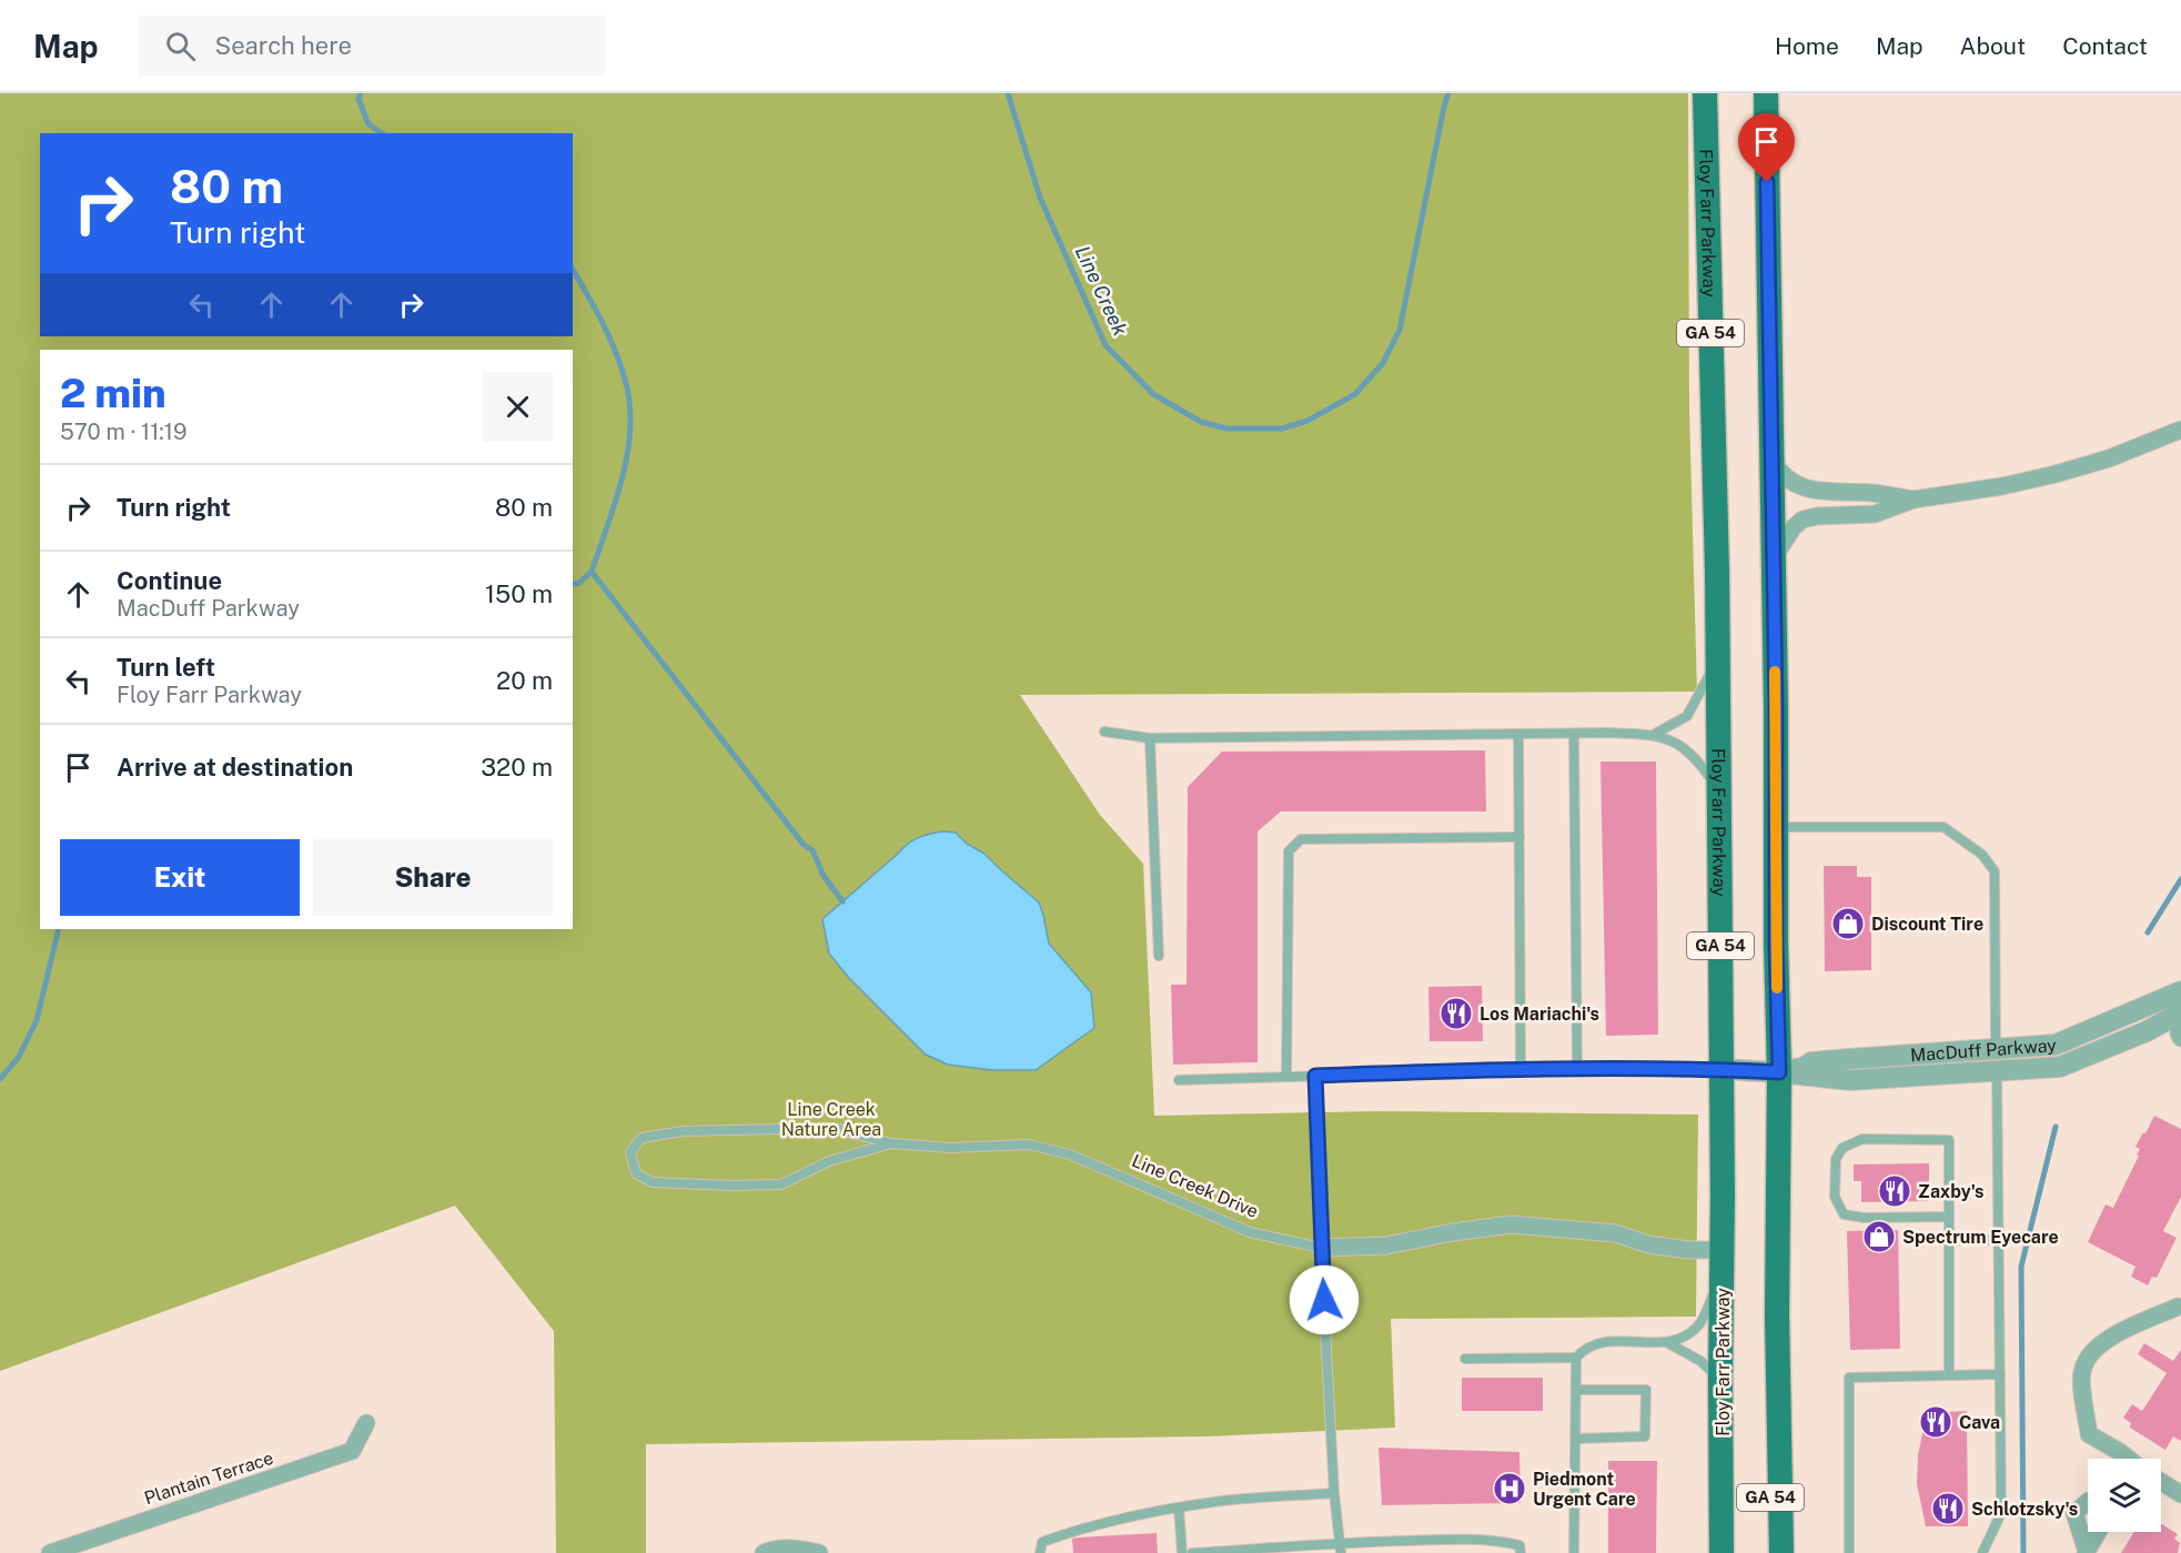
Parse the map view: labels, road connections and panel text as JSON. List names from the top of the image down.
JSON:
{
  "streets": {
    "main road": ["Floy Farr Parkway", "GA 54"],
    "street": ["MacDuff Parkway", "Line Creek Drive", "Plantain Terrace"]
  },
  "crossings": [
    ["Floy Farr Parkway", "MacDuff Parkway"],
    ["Floy Farr Parkway", "Line Creek Drive"],
    ["GA 54", "MacDuff Parkway"]
  ],
  "water": ["Line Creek"],
  "parks": ["Line Creek Nature Area"],
  "places": {
    "shop": ["Discount Tire", "Spectrum Eyecare"],
    "restaurant": [
      "Los Mariachi's",
      "Zaxby's",
      "Cava",
      "Schlotzsky's"
    ],
    "hospital": ["Piedmont Urgent Care"]
  },
  "page": {
    "header": "Map",
    "search": "Search here",
    "nav": [
      "Home",
      "Map",
      "About",
      "Contact"
    ],
    "turn": ["80 m", "Turn right"],
    "heading": ["2 min", "570 m · 11:19"],
    "list": [
      {
        "name": "Turn right",
        "value": "80 m"
      },
      {
        "name": "Continue",
        "note": "MacDuff Parkway",
        "value": "150 m"
      },
      {
        "name": "Turn left",
        "note": "Floy Farr Parkway",
        "value": "20 m"
      },
      {
        "name": "Arrive at destination",
        "value": "320 m"
      }
    ],
    "buttons": ["Exit", "Share"]
  }
}
